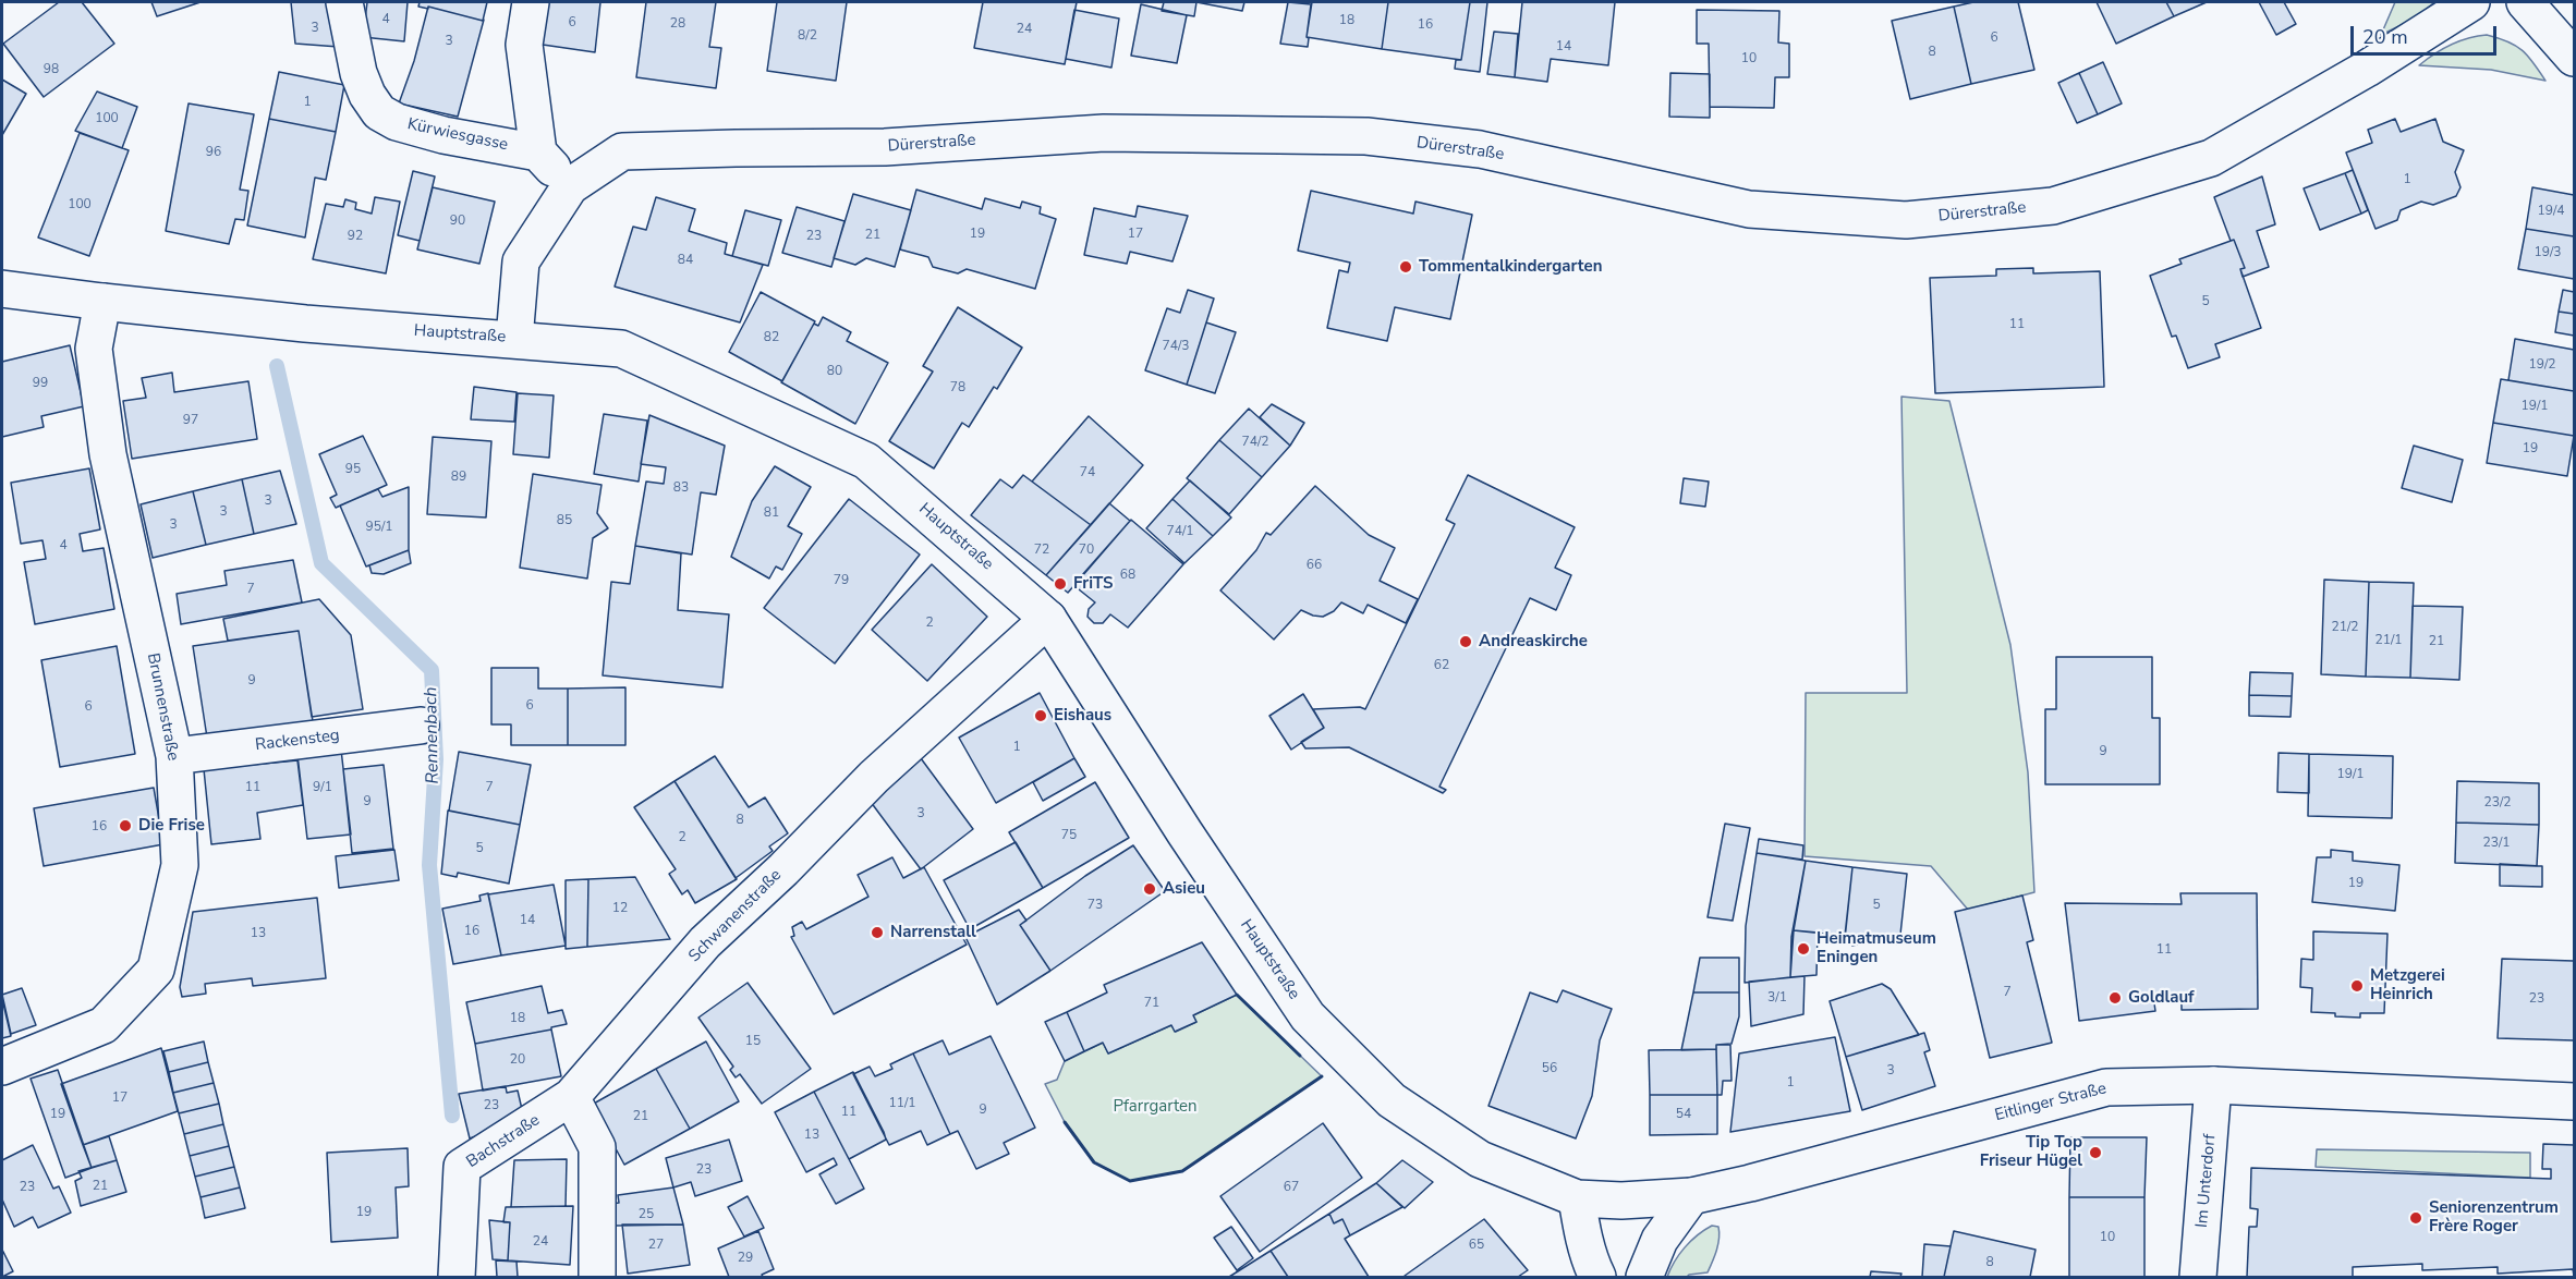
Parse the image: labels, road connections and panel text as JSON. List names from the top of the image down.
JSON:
{
  "streets": {
    "street": [
      "Kürwiesgasse",
      "Dürerstraße",
      "Hauptstraße",
      "Brunnenstraße",
      "Rackensteg",
      "Schwanenstraße",
      "Eitlinger Straße",
      "Bachstraße",
      "Im Unterdorf"
    ]
  },
  "crossings": [
    ["Dürerstraße", "Hauptstraße"],
    ["Hauptstraße", "Brunnenstraße"],
    ["Hauptstraße", "Schwanenstraße"],
    ["Hauptstraße", "Eitlinger Straße"],
    ["Brunnenstraße", "Rackensteg"],
    ["Schwanenstraße", "Bachstraße"],
    ["Eitlinger Straße", "Im Unterdorf"]
  ],
  "water": ["Rennenbach"],
  "parks": ["Pfarrgarten"],
  "places": [
    "Tommentalkindergarten",
    "FriTS",
    "Andreaskirche",
    "Eishaus",
    "Die Frise",
    "Asieu",
    "Narrenstall",
    "Heimatmuseum Eningen",
    "Metzgerei Heinrich",
    "Goldlauf",
    "Tip Top Friseur Hügel",
    "Seniorenzentrum Frère Roger"
  ],
  "house_numbers": [
    "4",
    "18",
    "6",
    "28",
    "16",
    "3",
    "24",
    "8/2",
    "6",
    "3",
    "14",
    "8",
    "10",
    "98",
    "1",
    "100",
    "96",
    "1",
    "100",
    "19/4",
    "90",
    "19",
    "17",
    "21",
    "92",
    "23",
    "19/3",
    "84",
    "5",
    "11",
    "82",
    "74/3",
    "19/2",
    "80",
    "99",
    "78",
    "19/1",
    "97",
    "74/2",
    "19",
    "95",
    "74",
    "89",
    "83",
    "3",
    "3",
    "81",
    "85",
    "3",
    "95/1",
    "74/1",
    "4",
    "72",
    "70",
    "66",
    "68",
    "79",
    "7",
    "2",
    "21/2",
    "21/1",
    "21",
    "62",
    "9",
    "6",
    "6",
    "1",
    "9",
    "19/1",
    "11",
    "9/1",
    "7",
    "9",
    "23/2",
    "3",
    "8",
    "16",
    "75",
    "2",
    "23/1",
    "5",
    "19",
    "73",
    "5",
    "12",
    "14",
    "16",
    "13",
    "11",
    "7",
    "3/1",
    "23",
    "71",
    "18",
    "15",
    "20",
    "56",
    "3",
    "1",
    "17",
    "11/1",
    "23",
    "9",
    "11",
    "19",
    "54",
    "21",
    "13",
    "23",
    "21",
    "23",
    "67",
    "19",
    "25",
    "10",
    "24",
    "27",
    "65",
    "29",
    "8"
  ],
  "scale_bar": "20 m"
}
